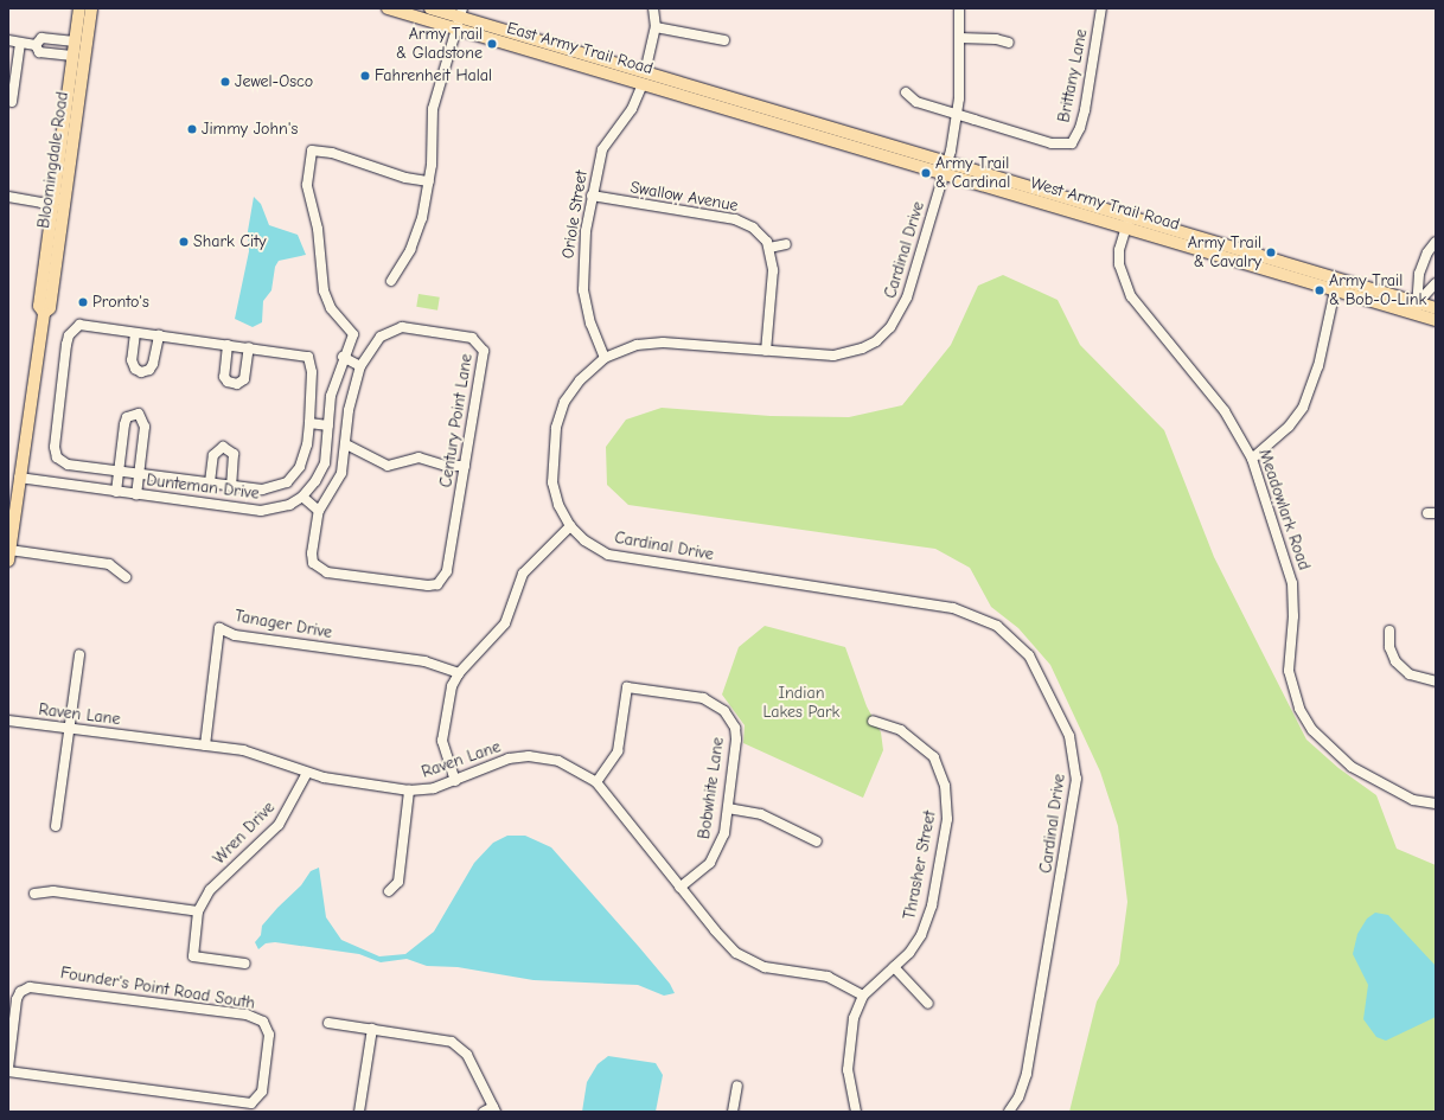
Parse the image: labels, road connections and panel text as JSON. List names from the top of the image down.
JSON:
{
  "streets": {
    "main road": ["East Army Trail Road", "Bloomingdale Road", "West Army Trail Road"],
    "street": [
      "Brittany Lane",
      "Swallow Avenue",
      "Oriole Street",
      "Cardinal Drive",
      "Century Point Lane",
      "Dunteman Drive",
      "Meadowlark Road",
      "Tanager Drive",
      "Raven Lane",
      "Bobwhite Lane",
      "Wren Drive",
      "Thrasher Street",
      "Founder's Point Road South"
    ]
  },
  "crossings": [
    ["East Army Trail Road", "West Army Trail Road"],
    ["East Army Trail Road", "Oriole Street"],
    ["Brittany Lane", "Cardinal Drive"],
    ["Swallow Avenue", "Oriole Street"],
    ["West Army Trail Road", "Cardinal Drive"],
    ["West Army Trail Road", "Meadowlark Road"],
    ["Oriole Street", "Cardinal Drive"],
    ["Tanager Drive", "Raven Lane"],
    ["Raven Lane", "Bobwhite Lane"],
    ["Raven Lane", "Wren Drive"],
    ["Raven Lane", "Thrasher Street"]
  ],
  "parks": ["Indian Lakes Park"],
  "places": [
    "Army Trail & Gladstone",
    "Fahrenheit Halal",
    "Jewel-Osco",
    "Jimmy John's",
    "Army Trail & Cardinal",
    "Shark City",
    "Army Trail & Cavalry",
    "Army Trail & Bob-O-Link",
    "Pronto's"
  ]
}
